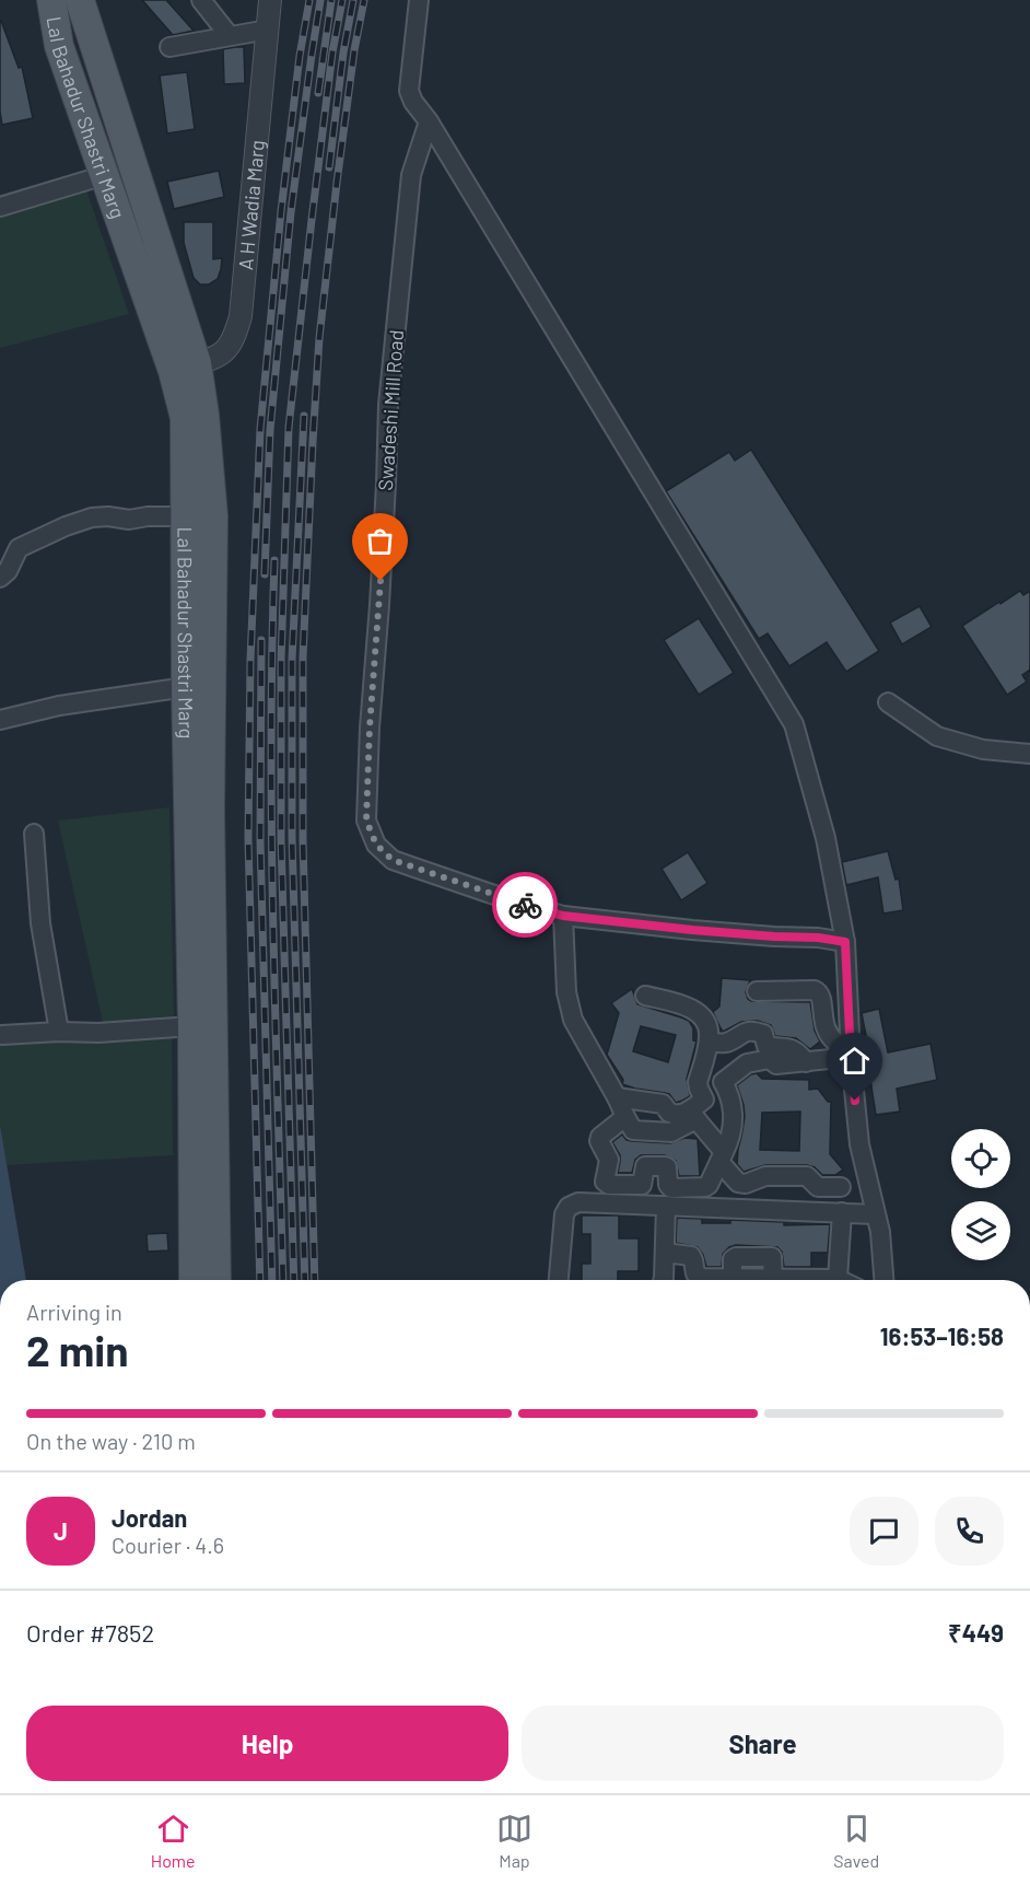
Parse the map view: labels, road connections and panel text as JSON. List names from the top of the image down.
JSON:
{
  "streets": {
    "main road": ["Lal Bahadur Shastri Marg"],
    "street": ["A H Wadia Marg", "Swadeshi Mill Road"]
  },
  "crossings": [
    ["Lal Bahadur Shastri Marg", "A H Wadia Marg"]
  ],
  "page": {
    "heading": ["2 min", "Arriving in", "16:53–16:58"],
    "panel": [
      "Jordan",
      "Courier · 4.6",
      "Order #7852",
      "₹449"
    ],
    "bar": "On the way · 210 m",
    "round": "J",
    "buttons": ["Help", "Share"],
    "tabs": ["Home", "Map", "Saved"]
  }
}
